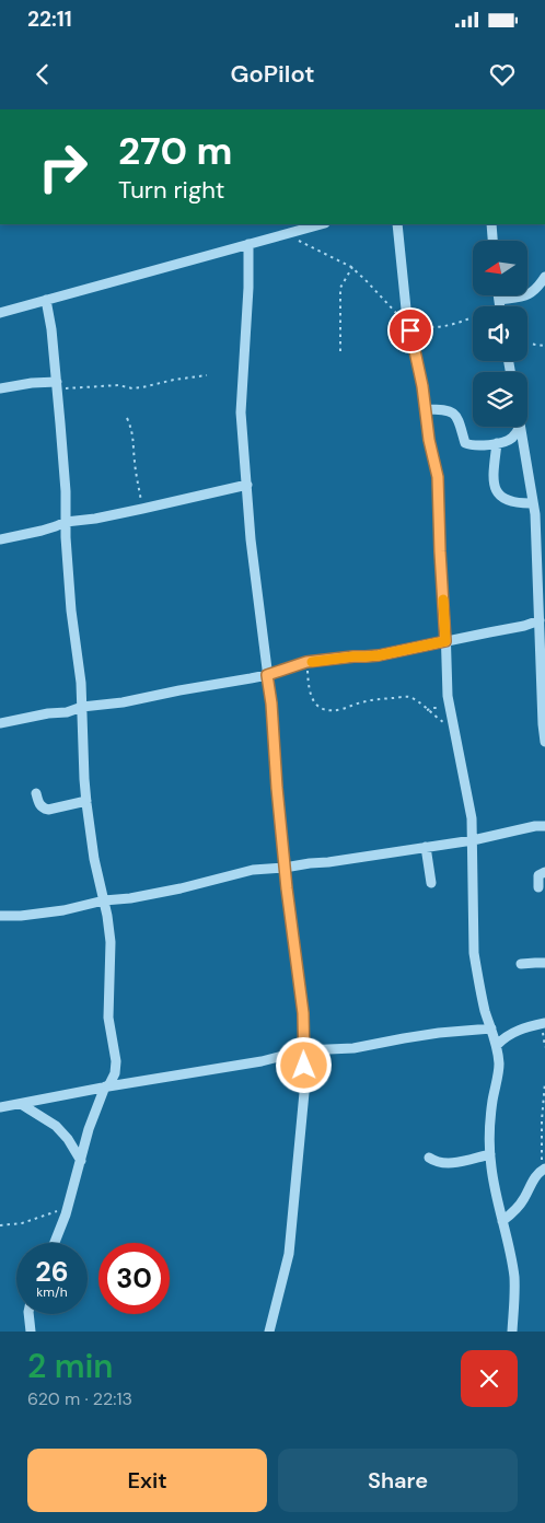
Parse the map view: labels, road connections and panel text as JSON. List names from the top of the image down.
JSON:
{
  "north": "left",
  "page": {
    "status": "22:11",
    "header": "GoPilot",
    "turn": ["270 m", "Turn right"],
    "speed": "26 km/h",
    "limit": "30",
    "heading": ["2 min", "620 m · 22:13"],
    "buttons": ["Exit", "Share"]
  }
}
